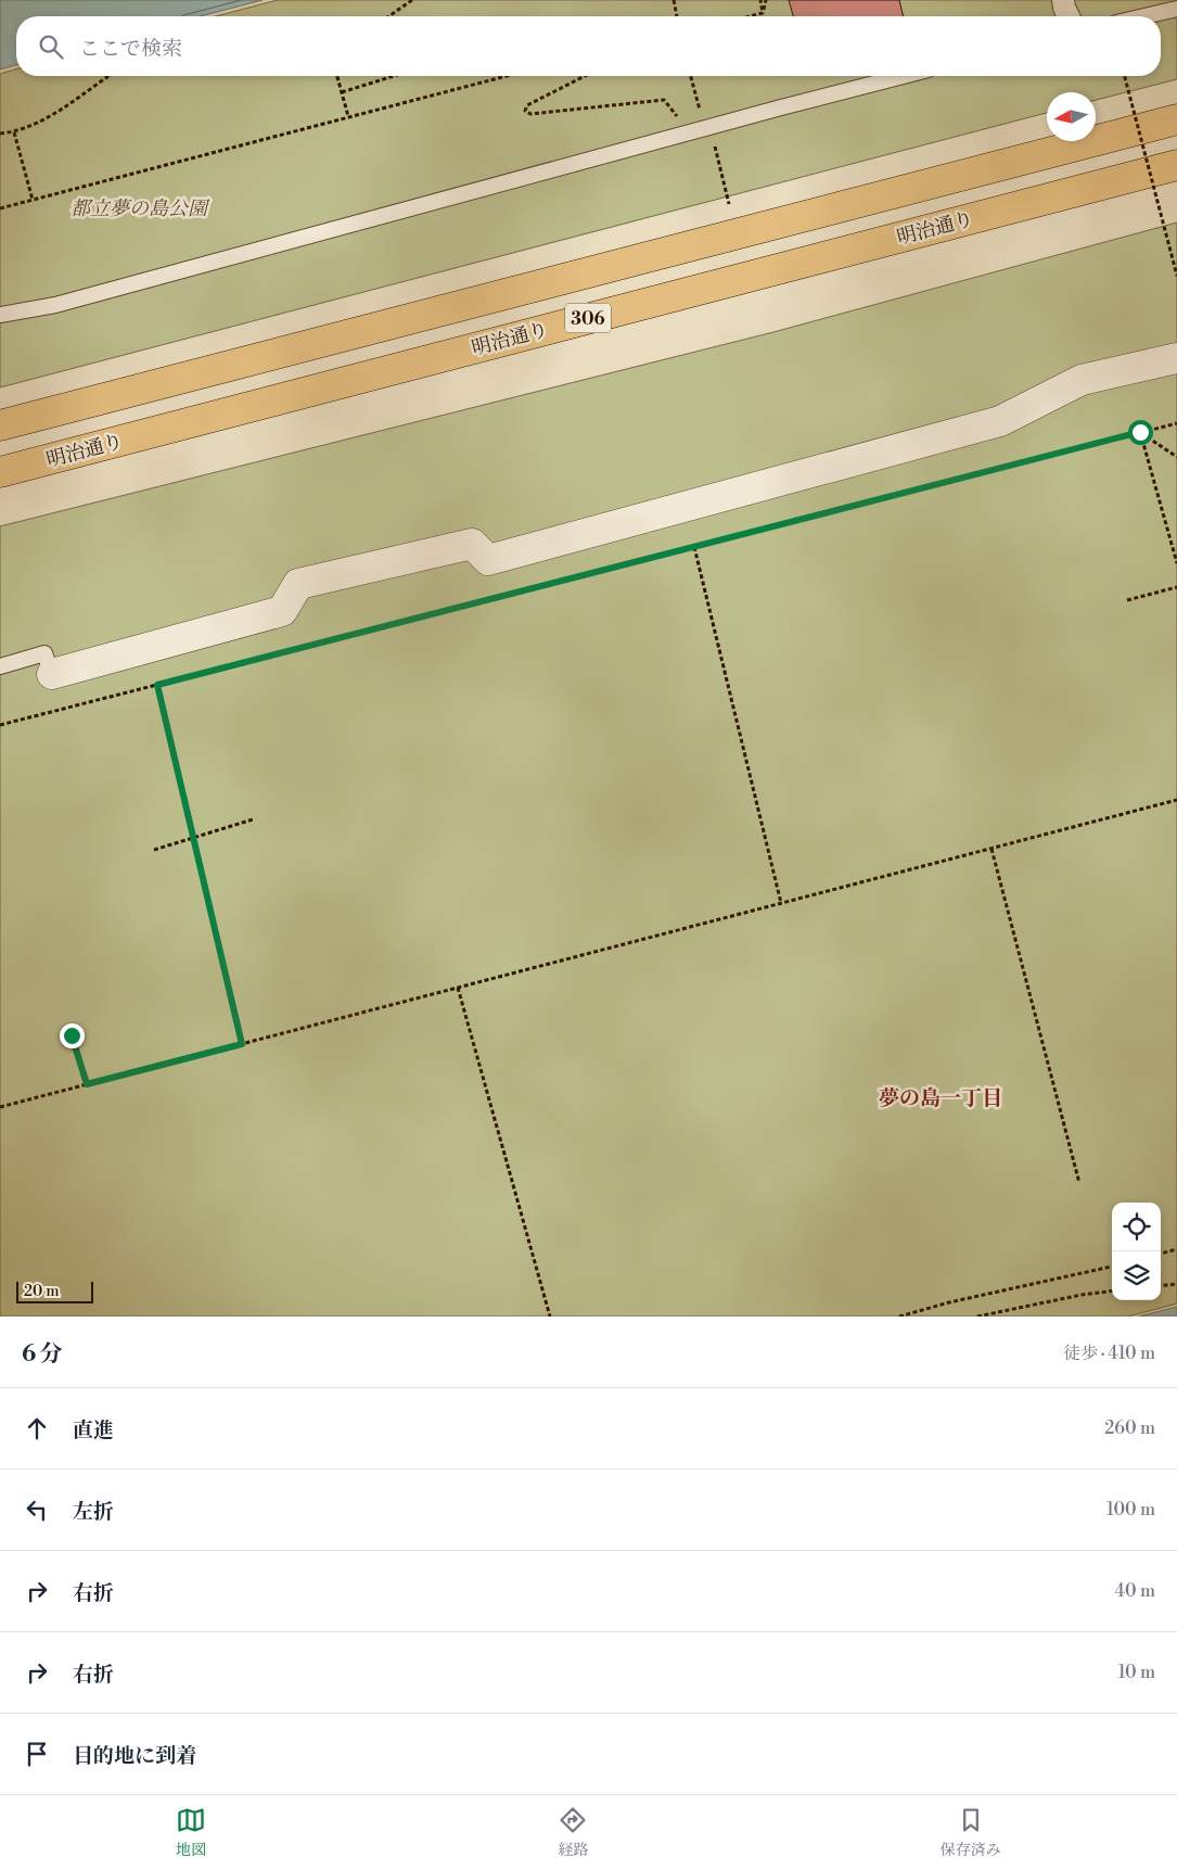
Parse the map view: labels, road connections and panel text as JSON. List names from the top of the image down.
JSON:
{
  "streets": {
    "main road": ["明治通り", "306"]
  },
  "districts": ["夢の島一丁目"],
  "parks": ["都立夢の島公園"],
  "scale_bar": "20 m",
  "north": "left",
  "page": {
    "search": "ここで検索",
    "scale": "20 m",
    "heading": ["6 分", "徒歩 · 410 m"],
    "list": [
      ["直進", "260 m"],
      ["左折", "100 m"],
      ["右折", "40 m"],
      ["右折", "10 m"],
      "目的地に到着"
    ],
    "nav": ["地図", "経路", "保存済み"]
  }
}
